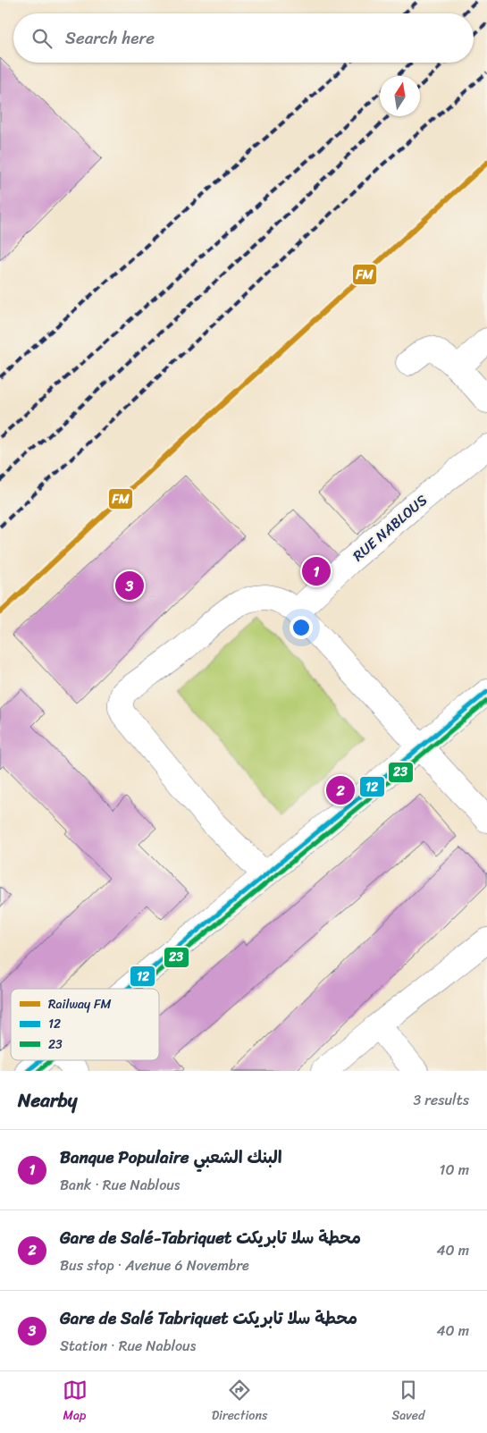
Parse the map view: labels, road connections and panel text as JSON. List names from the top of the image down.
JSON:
{
  "streets": {
    "street": ["RUE NABLOUS"]
  },
  "lines": ["rail line FM", "transit line 12", "transit line 23"],
  "legend": ["Railway FM", "12", "23"],
  "north": "top",
  "page": {
    "search": "Search here",
    "pins": ["1", "3", "2"],
    "heading": ["Nearby", "3 results"],
    "list": [
      {
        "mark": "1",
        "name": "Banque Populaire البنك الشعبي",
        "note": "Bank · Rue Nablous",
        "value": "10 m"
      },
      {
        "mark": "2",
        "name": "Gare de Salé-Tabriquet محطة سلا تابريكت",
        "note": "Bus stop · Avenue 6 Novembre",
        "value": "40 m"
      },
      {
        "mark": "3",
        "name": "Gare de Salé Tabriquet محطة سلا تابريكت",
        "note": "Station · Rue Nablous",
        "value": "40 m"
      }
    ],
    "nav": ["Map", "Directions", "Saved"]
  }
}
